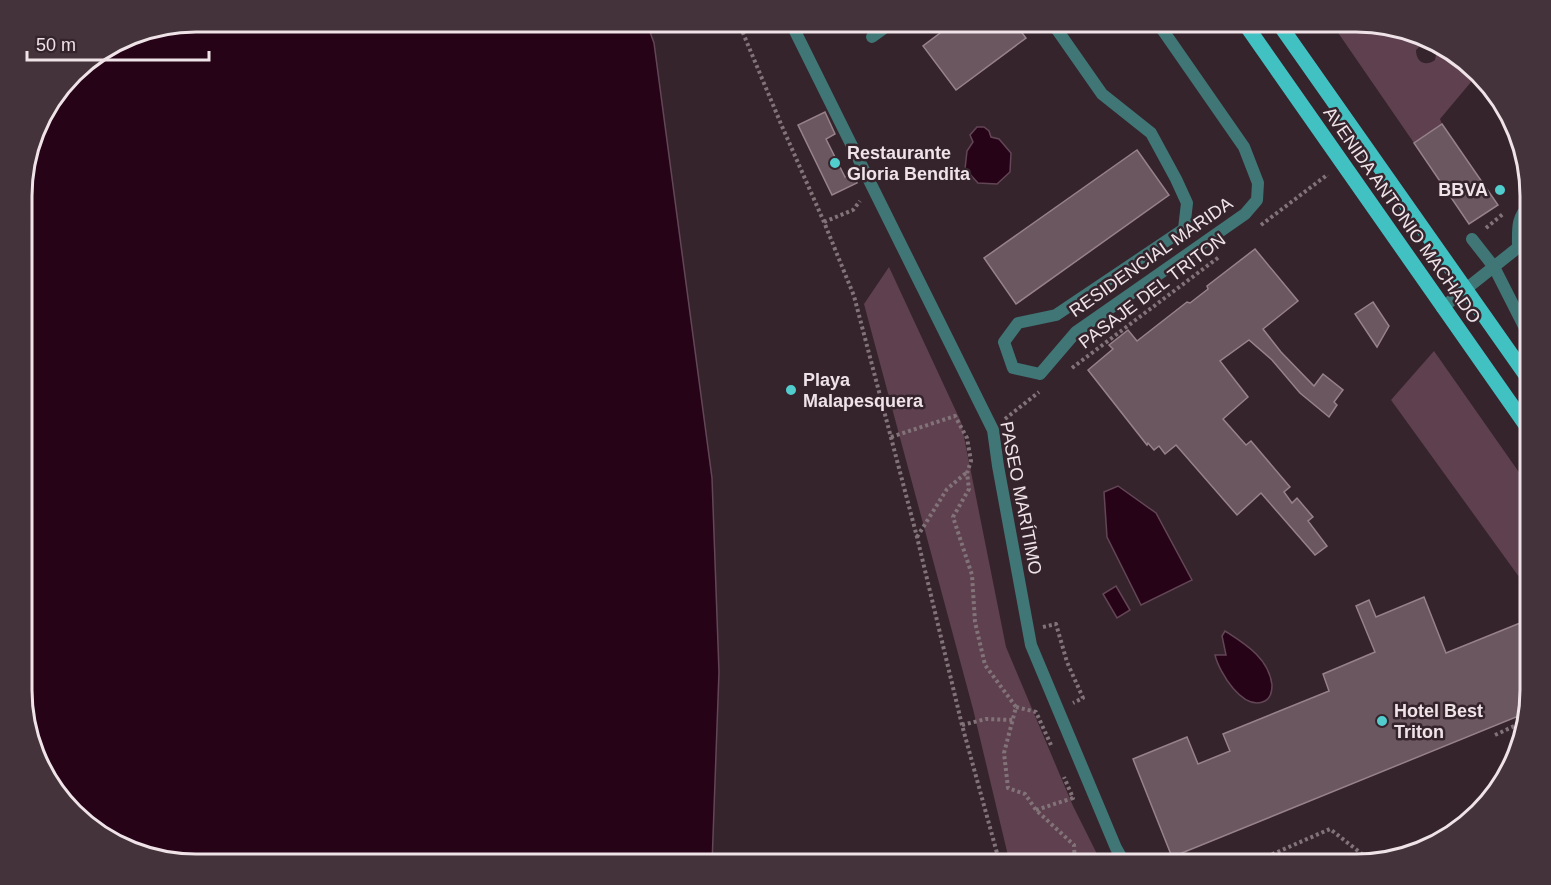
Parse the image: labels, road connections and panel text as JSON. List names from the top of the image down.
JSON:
{
  "streets": {
    "main road": ["AVENIDA ANTONIO MACHADO"],
    "street": ["RESIDENCIAL MARIDA", "PASEO MARÍTIMO"],
    "path": ["PASAJE DEL TRITON"]
  },
  "places": [
    "Restaurante Gloria Bendita",
    "BBVA",
    "Playa Malapesquera",
    "Hotel Best Triton"
  ],
  "scale_bar": "50 m"
}
